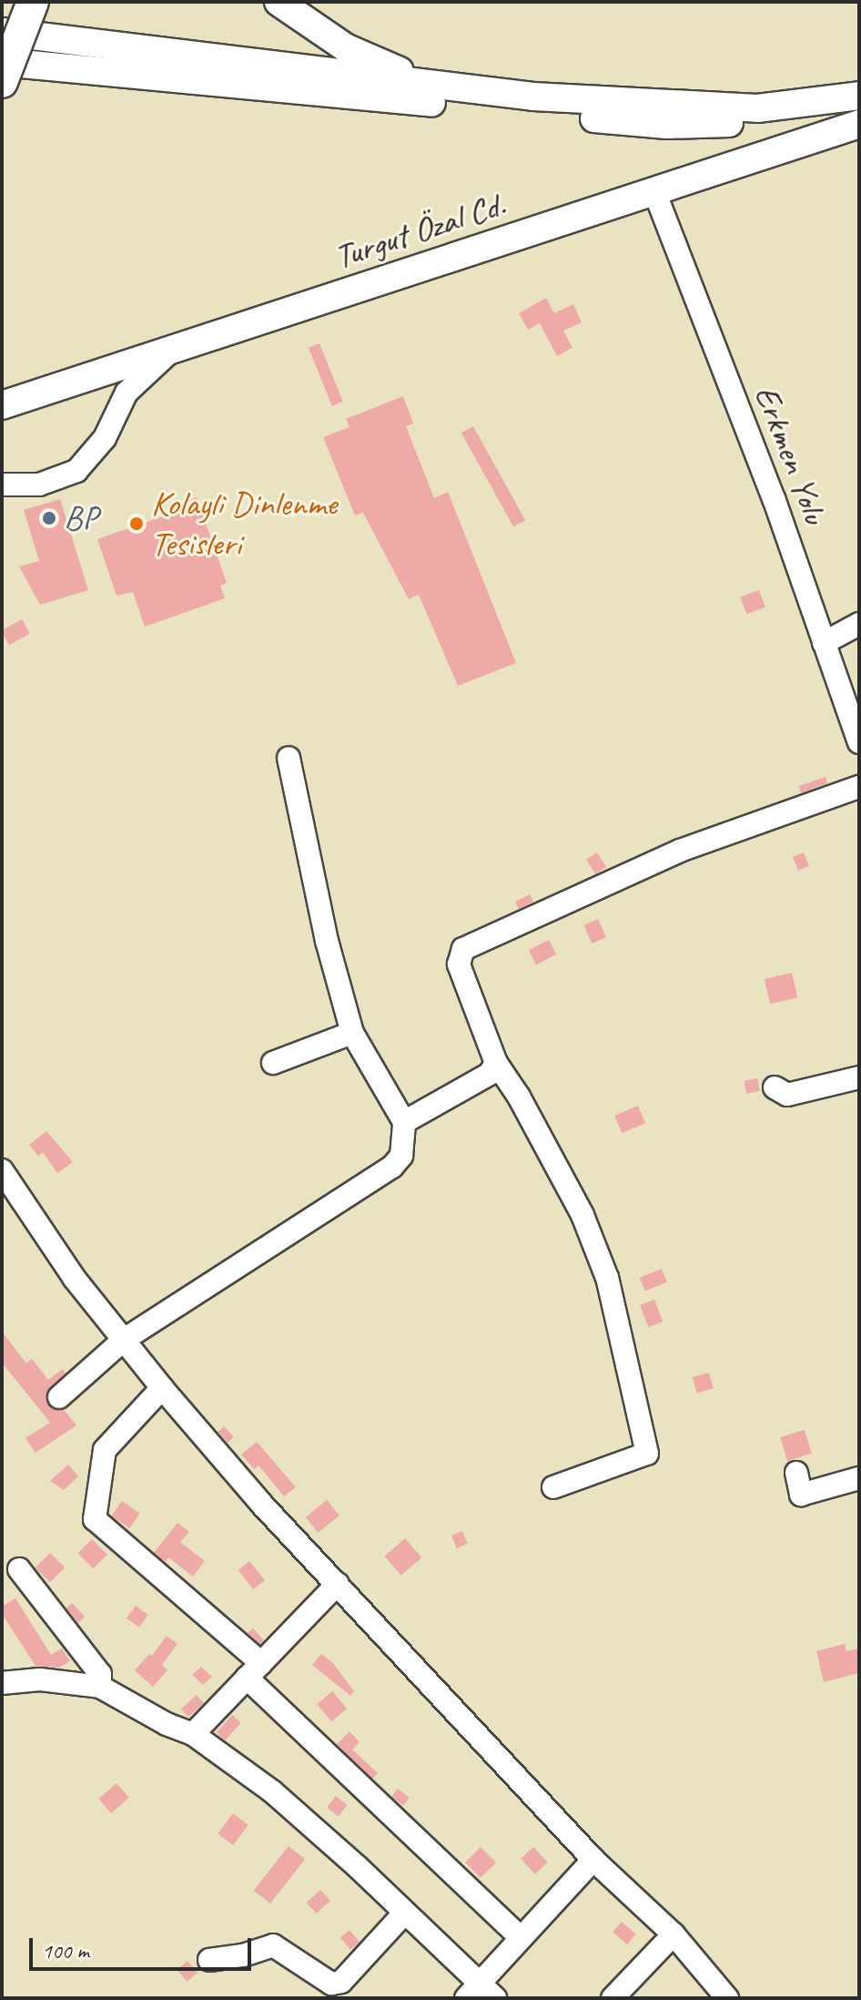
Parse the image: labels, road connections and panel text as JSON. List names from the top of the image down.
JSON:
{
  "streets": {
    "main road": ["Turgut Özal Cd."],
    "street": ["Erkmen Yolu"]
  },
  "crossings": [
    ["Turgut Özal Cd.", "Erkmen Yolu"]
  ],
  "places": ["BP", "Kolayli Dinlenme Tesisleri"],
  "scale_bar": "100 m"
}
